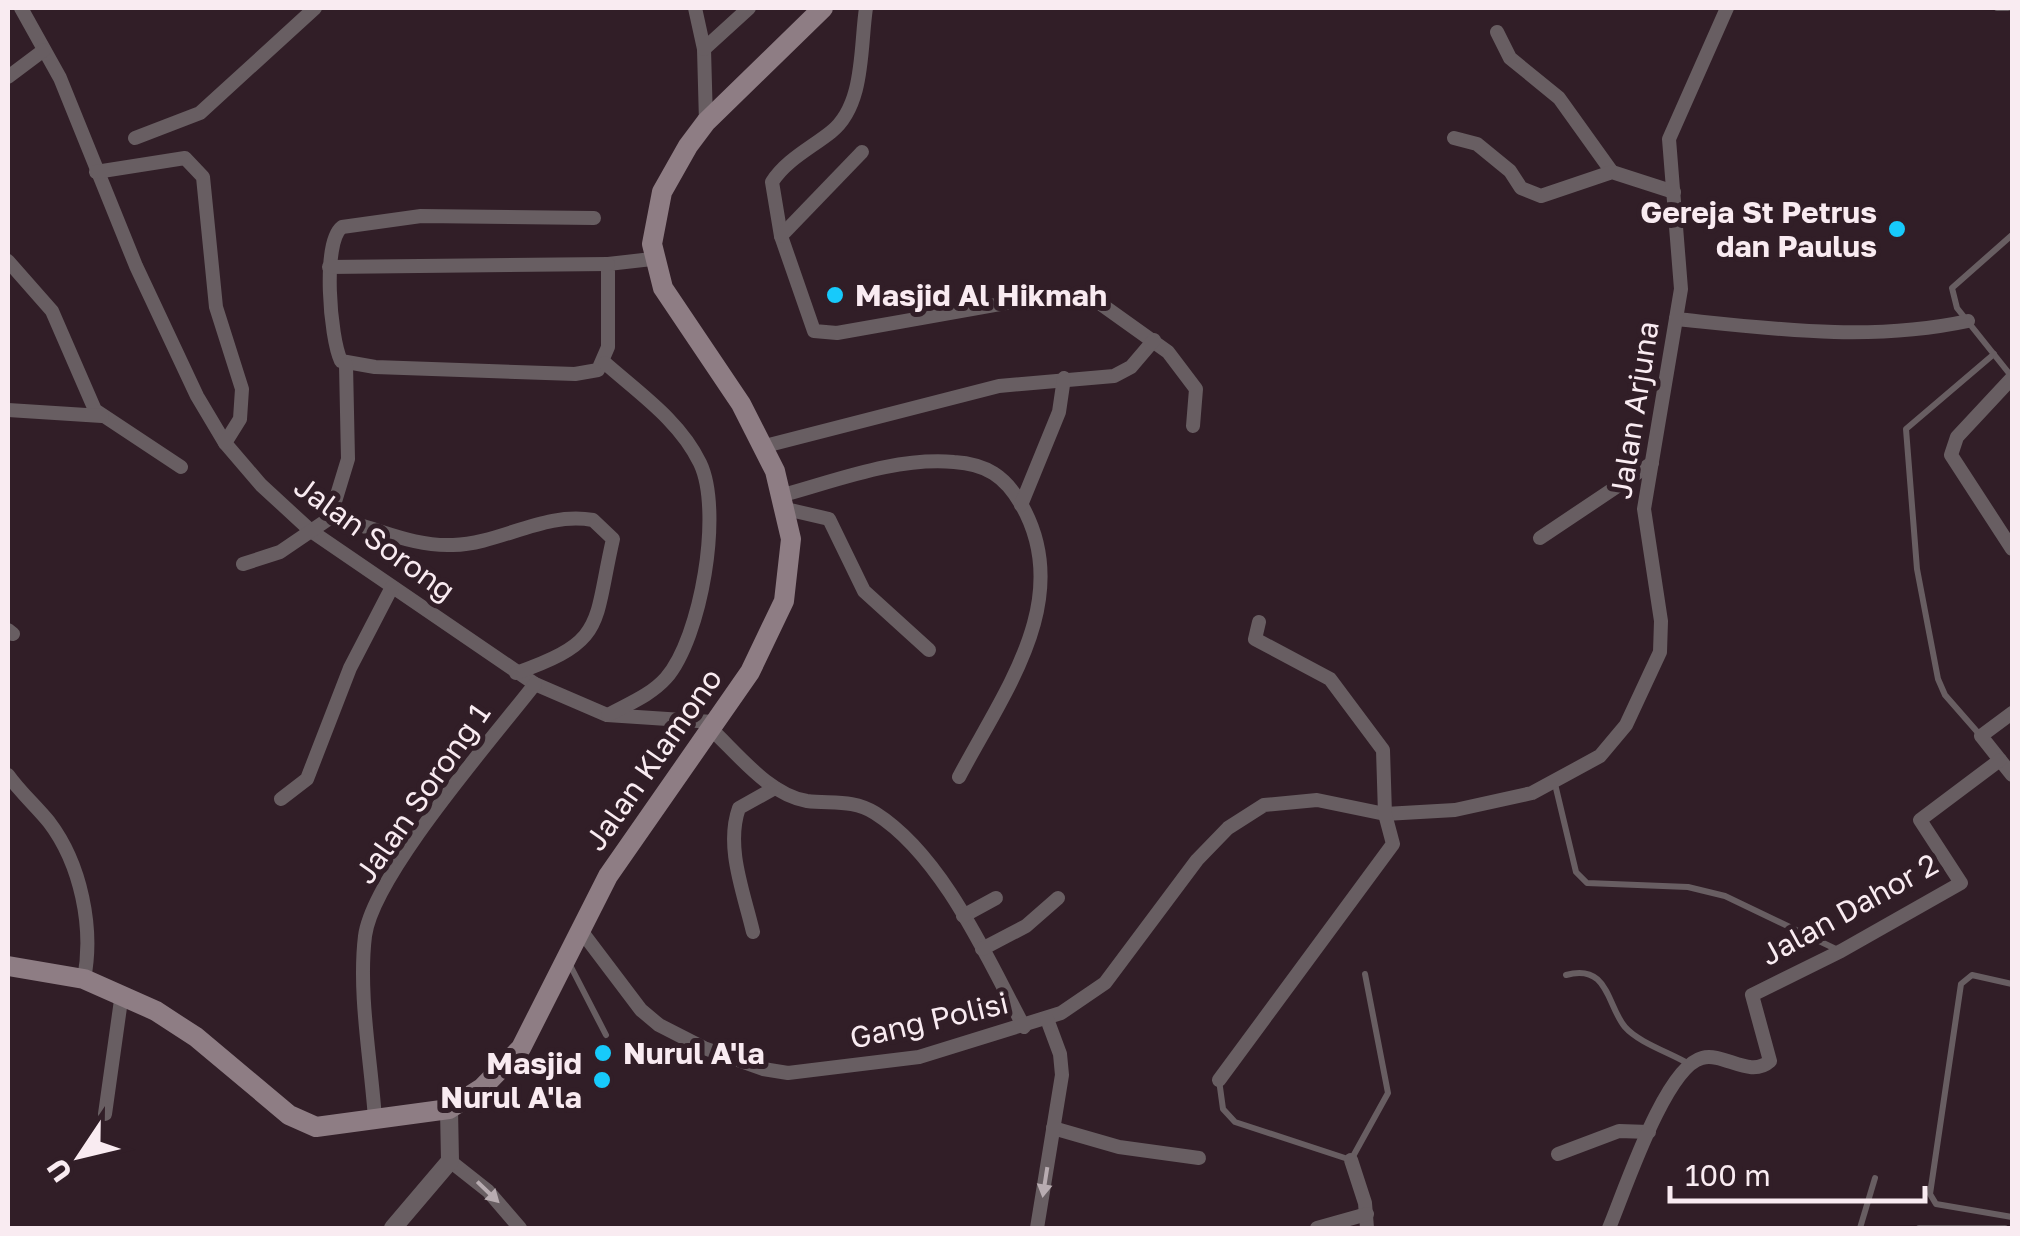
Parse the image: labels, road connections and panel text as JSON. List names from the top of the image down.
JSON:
{
  "streets": {
    "main road": ["Jalan Klamono"],
    "street": [
      "Jalan Arjuna",
      "Jalan Sorong",
      "Jalan Sorong 1",
      "Jalan Dahor 2",
      "Gang Polisi"
    ]
  },
  "crossings": [
    ["Jalan Arjuna", "Gang Polisi"],
    ["Jalan Sorong", "Jalan Klamono"],
    ["Jalan Sorong", "Jalan Sorong 1"],
    ["Jalan Klamono", "Jalan Sorong 1"],
    ["Jalan Klamono", "Gang Polisi"]
  ],
  "places": [
    "Gereja St Petrus dan Paulus",
    "Masjid Al Hikmah",
    "Nurul A'la",
    "Masjid Nurul A'la"
  ],
  "scale_bar": "100 m",
  "north": "bottom left"
}
